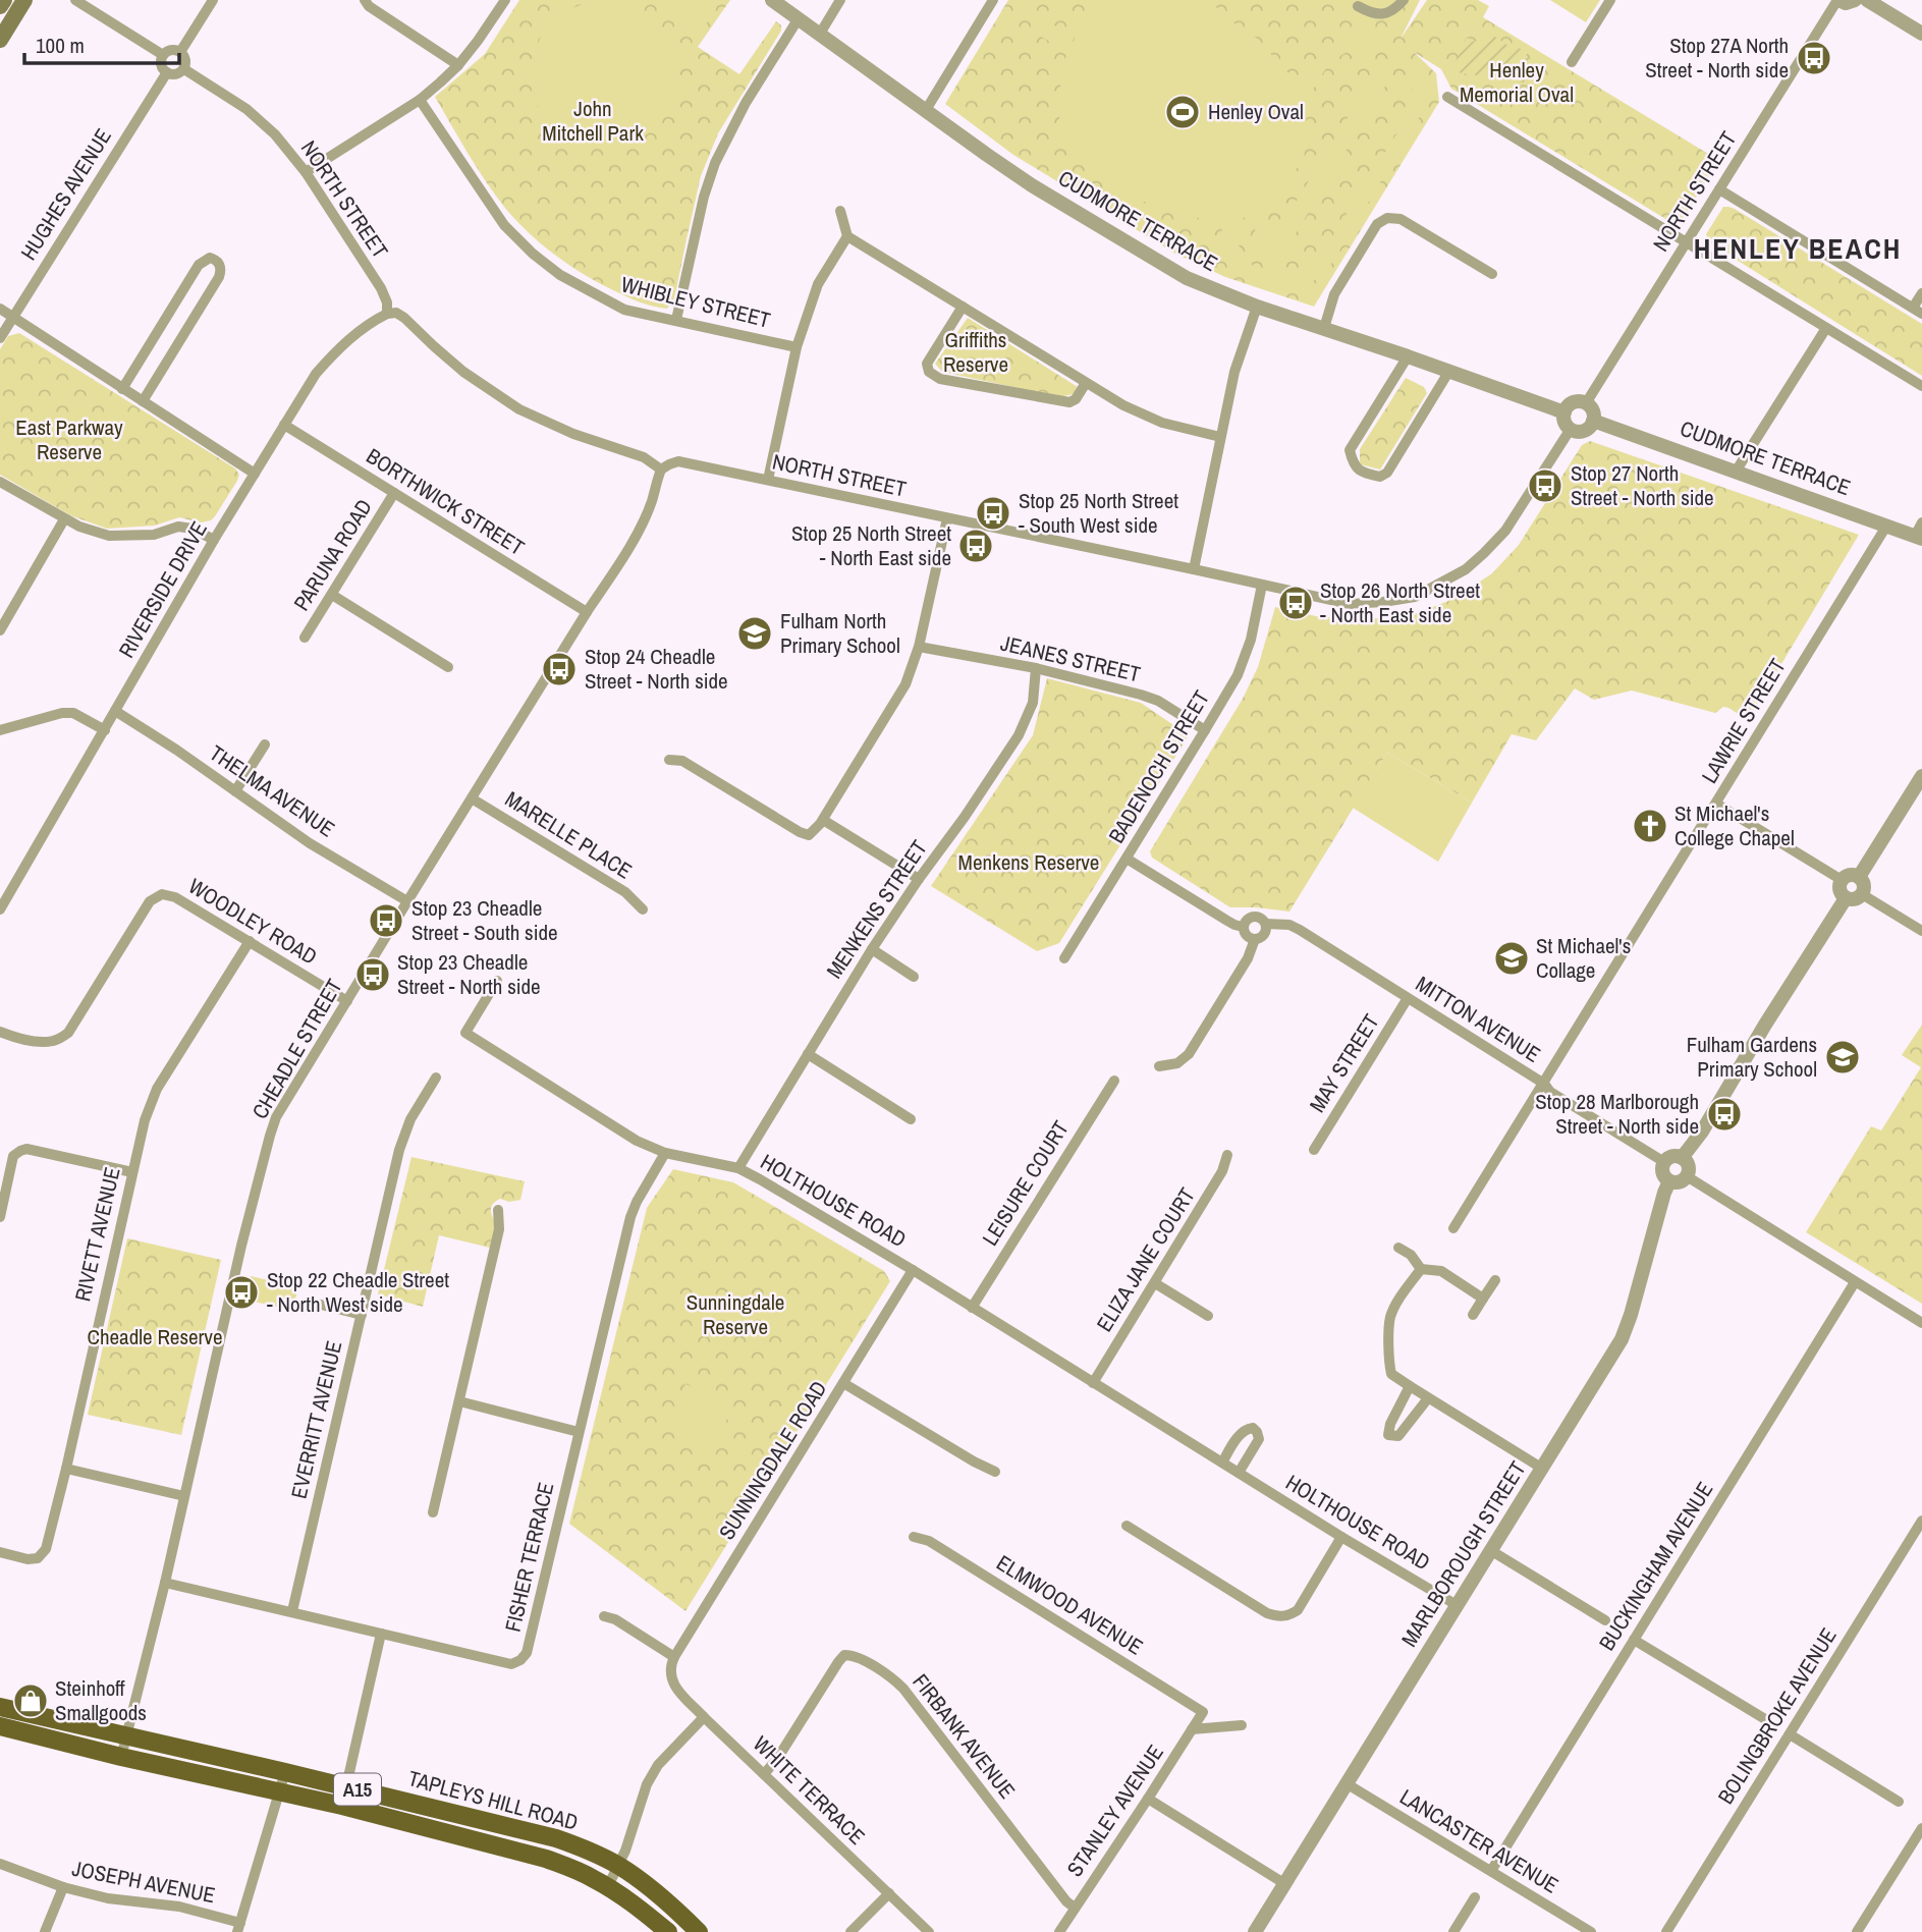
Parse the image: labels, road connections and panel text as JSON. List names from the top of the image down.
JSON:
{
  "streets": {
    "main road": ["A15", "TAPLEYS HILL ROAD"],
    "street": [
      "NORTH STREET",
      "HUGHES AVENUE",
      "CUDMORE TERRACE",
      "WHIBLEY STREET",
      "BORTHWICK STREET",
      "PARUNA ROAD",
      "RIVERSIDE DRIVE",
      "JEANES STREET",
      "LAWRIE STREET",
      "BADENOCH STREET",
      "THELMA AVENUE",
      "MARELLE PLACE",
      "MENKENS STREET",
      "WOODLEY ROAD",
      "MITTON AVENUE",
      "CHEADLE STREET",
      "MAY STREET",
      "LEISURE COURT",
      "HOLTHOUSE ROAD",
      "RIVETT AVENUE",
      "ELIZA JANE COURT",
      "EVERRITT AVENUE",
      "SUNNINGDALE ROAD",
      "MARLBOROUGH STREET",
      "FISHER TERRACE",
      "BUCKINGHAM AVENUE",
      "ELMWOOD AVENUE",
      "BOLINGBROKE AVENUE",
      "FIRBANK AVENUE",
      "WHITE TERRACE",
      "STANLEY AVENUE",
      "LANCASTER AVENUE",
      "JOSEPH AVENUE"
    ]
  },
  "crossings": [
    ["NORTH STREET", "HUGHES AVENUE"],
    ["NORTH STREET", "CUDMORE TERRACE"],
    ["NORTH STREET", "RIVERSIDE DRIVE"],
    ["NORTH STREET", "BADENOCH STREET"],
    ["NORTH STREET", "CHEADLE STREET"],
    ["CUDMORE TERRACE", "LAWRIE STREET"],
    ["BORTHWICK STREET", "PARUNA ROAD"],
    ["BORTHWICK STREET", "RIVERSIDE DRIVE"],
    ["BORTHWICK STREET", "CHEADLE STREET"],
    ["RIVERSIDE DRIVE", "THELMA AVENUE"],
    ["JEANES STREET", "BADENOCH STREET"],
    ["JEANES STREET", "MENKENS STREET"],
    ["LAWRIE STREET", "MITTON AVENUE"],
    ["THELMA AVENUE", "CHEADLE STREET"],
    ["MARELLE PLACE", "CHEADLE STREET"],
    ["MENKENS STREET", "HOLTHOUSE ROAD"],
    ["WOODLEY ROAD", "CHEADLE STREET"],
    ["WOODLEY ROAD", "RIVETT AVENUE"],
    ["MITTON AVENUE", "MAY STREET"],
    ["MITTON AVENUE", "MARLBOROUGH STREET"],
    ["CHEADLE STREET", "FISHER TERRACE"],
    ["CHEADLE STREET", "TAPLEYS HILL ROAD"],
    ["LEISURE COURT", "HOLTHOUSE ROAD"],
    ["HOLTHOUSE ROAD", "ELIZA JANE COURT"],
    ["HOLTHOUSE ROAD", "SUNNINGDALE ROAD"],
    ["HOLTHOUSE ROAD", "MARLBOROUGH STREET"],
    ["HOLTHOUSE ROAD", "FISHER TERRACE"],
    ["EVERRITT AVENUE", "FISHER TERRACE"],
    ["SUNNINGDALE ROAD", "WHITE TERRACE"],
    ["MARLBOROUGH STREET", "LANCASTER AVENUE"],
    ["BUCKINGHAM AVENUE", "LANCASTER AVENUE"],
    ["ELMWOOD AVENUE", "STANLEY AVENUE"],
    ["FIRBANK AVENUE", "WHITE TERRACE"],
    ["FIRBANK AVENUE", "STANLEY AVENUE"]
  ],
  "districts": ["HENLEY BEACH"],
  "parks": [
    "Henley Memorial Oval",
    "John Mitchell Park",
    "Griffiths Reserve",
    "East Parkway Reserve",
    "Menkens Reserve",
    "Sunningdale Reserve",
    "Cheadle Reserve"
  ],
  "places": {
    "bus stop": [
      "Stop 27A North Street - North side",
      "Stop 27 North Street - North side",
      "Stop 25 North Street - South West side",
      "Stop 25 North Street - North East side",
      "Stop 26 North Street - North East side",
      "Stop 24 Cheadle Street - North side",
      "Stop 23 Cheadle Street - South side",
      "Stop 23 Cheadle Street - North side",
      "Stop 28 Marlborough Street - North side",
      "Stop 22 Cheadle Street - North West side"
    ],
    "sports": ["Henley Oval"],
    "school or university": ["Fulham North Primary School", "St Michael's Collage", "Fulham Gardens Primary School"],
    "church": ["St Michael's College Chapel"],
    "shop": ["Steinhoff Smallgoods"]
  },
  "scale_bar": "100 m"
}
